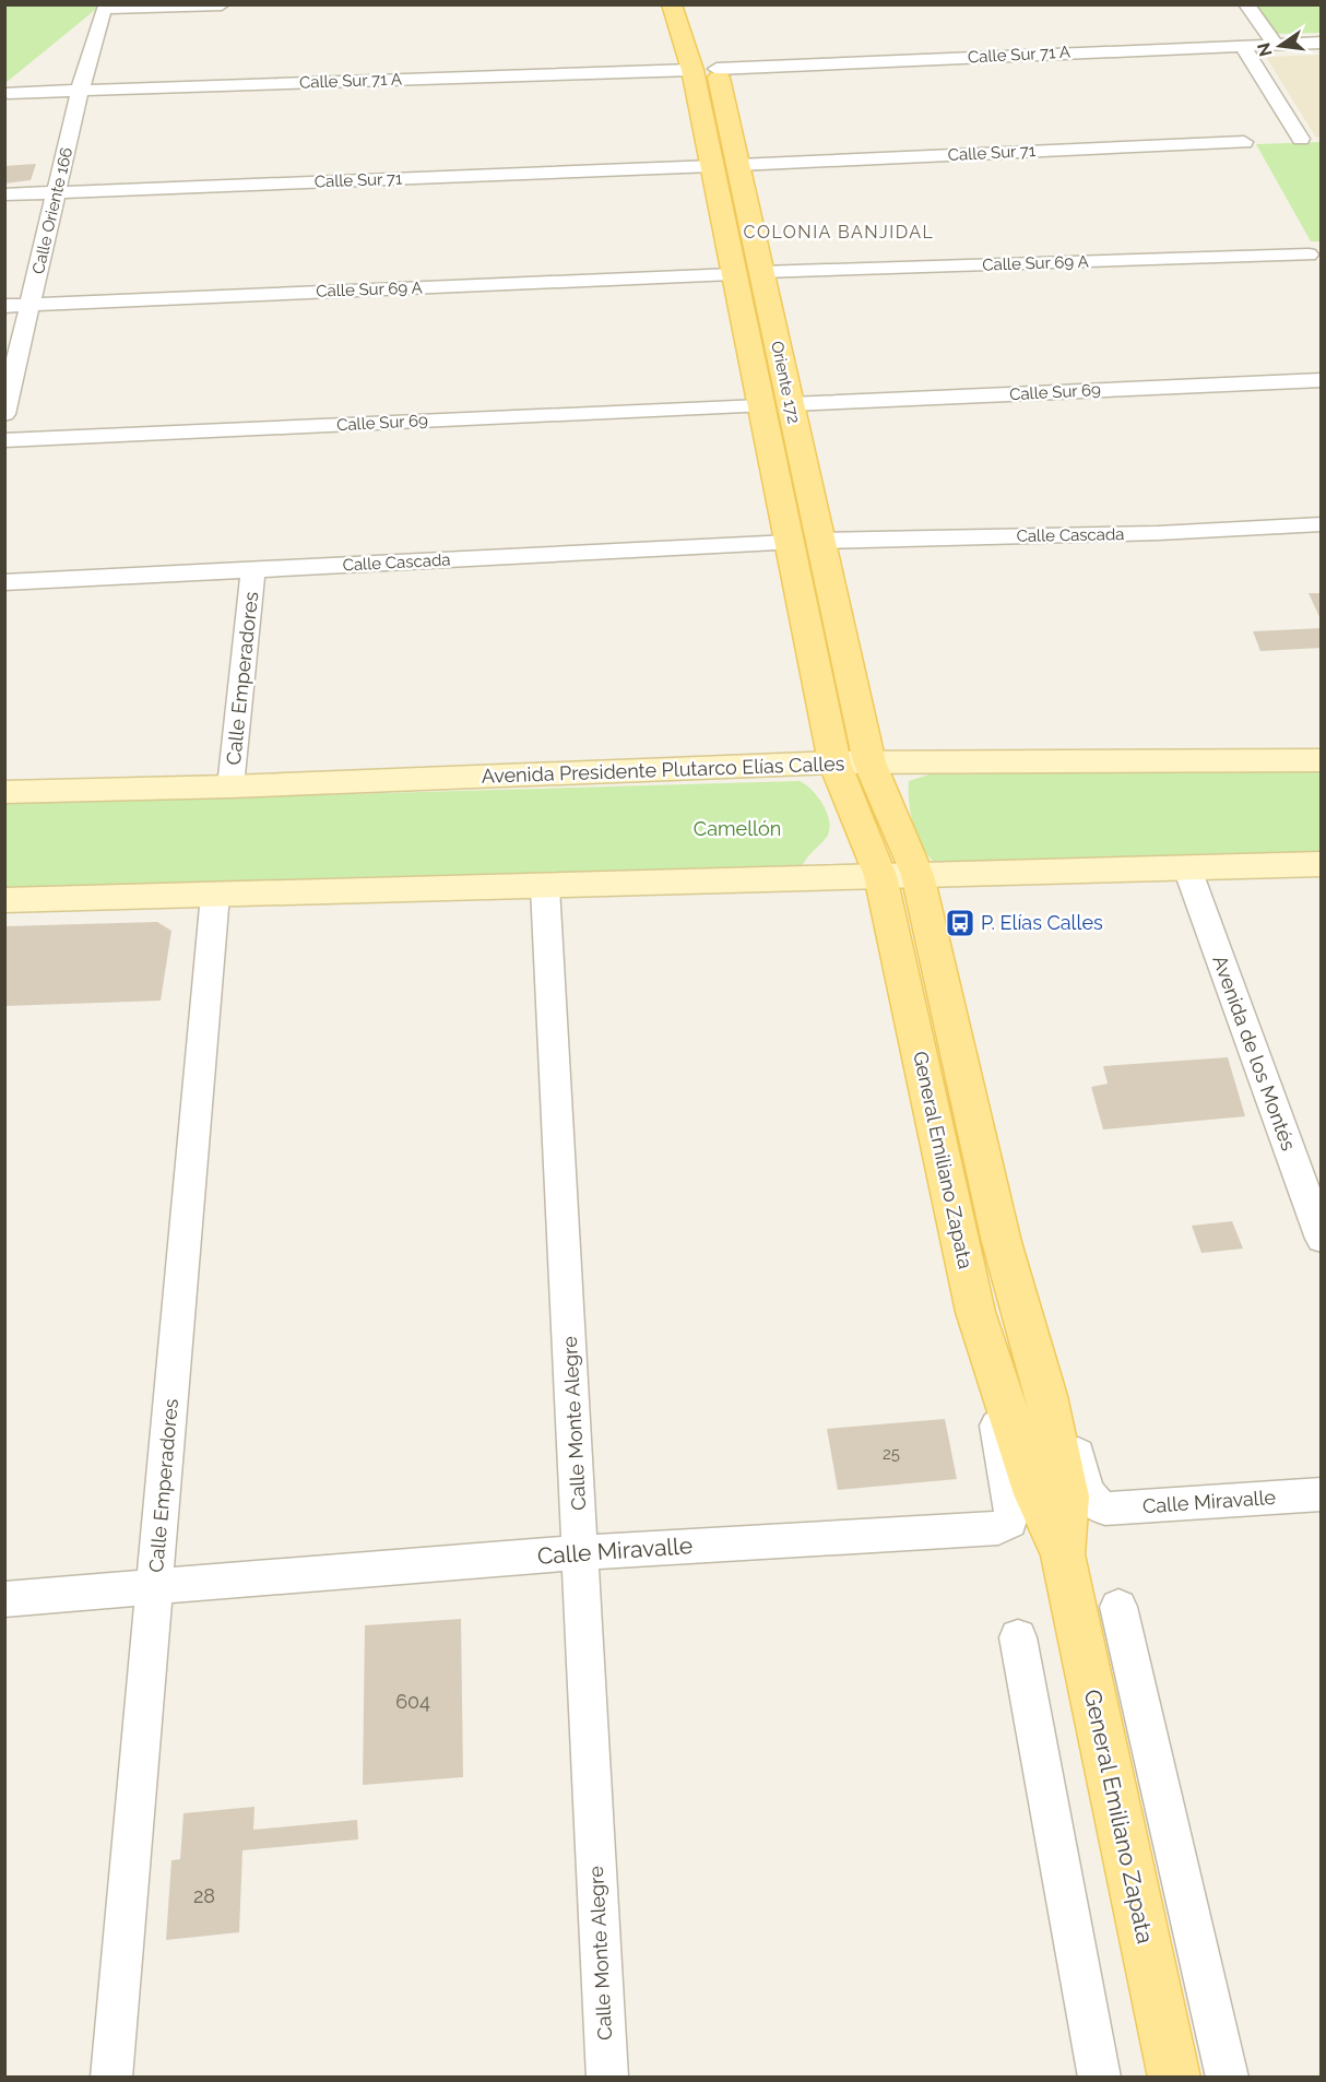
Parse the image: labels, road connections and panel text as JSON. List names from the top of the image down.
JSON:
{
  "streets": {
    "main road": ["Oriente 172", "Avenida Presidente Plutarco Elías Calles", "General Emiliano Zapata"],
    "street": [
      "Calle Sur 71 A",
      "Calle Sur 71",
      "Calle Oriente 166",
      "Calle Sur 69 A",
      "Calle Sur 69",
      "Calle Cascada",
      "Calle Emperadores",
      "Avenida de los Montés",
      "Calle Monte Alegre",
      "Calle Miravalle"
    ]
  },
  "crossings": [
    ["Calle Sur 71 A", "Calle Oriente 166"],
    ["Calle Sur 71 A", "Oriente 172"],
    ["Calle Sur 71", "Calle Oriente 166"],
    ["Calle Sur 71", "Oriente 172"],
    ["Calle Oriente 166", "Calle Sur 69 A"],
    ["Calle Sur 69 A", "Oriente 172"],
    ["Oriente 172", "Calle Sur 69"],
    ["Oriente 172", "Calle Cascada"],
    ["Oriente 172", "Avenida Presidente Plutarco Elías Calles"],
    ["Oriente 172", "General Emiliano Zapata"],
    ["Calle Cascada", "Calle Emperadores"],
    ["Calle Emperadores", "Avenida Presidente Plutarco Elías Calles"],
    ["Calle Emperadores", "Calle Miravalle"],
    ["Avenida Presidente Plutarco Elías Calles", "General Emiliano Zapata"],
    ["General Emiliano Zapata", "Calle Miravalle"],
    ["Calle Monte Alegre", "Calle Miravalle"]
  ],
  "districts": ["COLONIA BANJIDAL"],
  "parks": ["Camellón"],
  "places": {
    "bus stop": ["P. Elías Calles"]
  },
  "house_numbers": ["25", "604", "28"],
  "north": "left"
}
